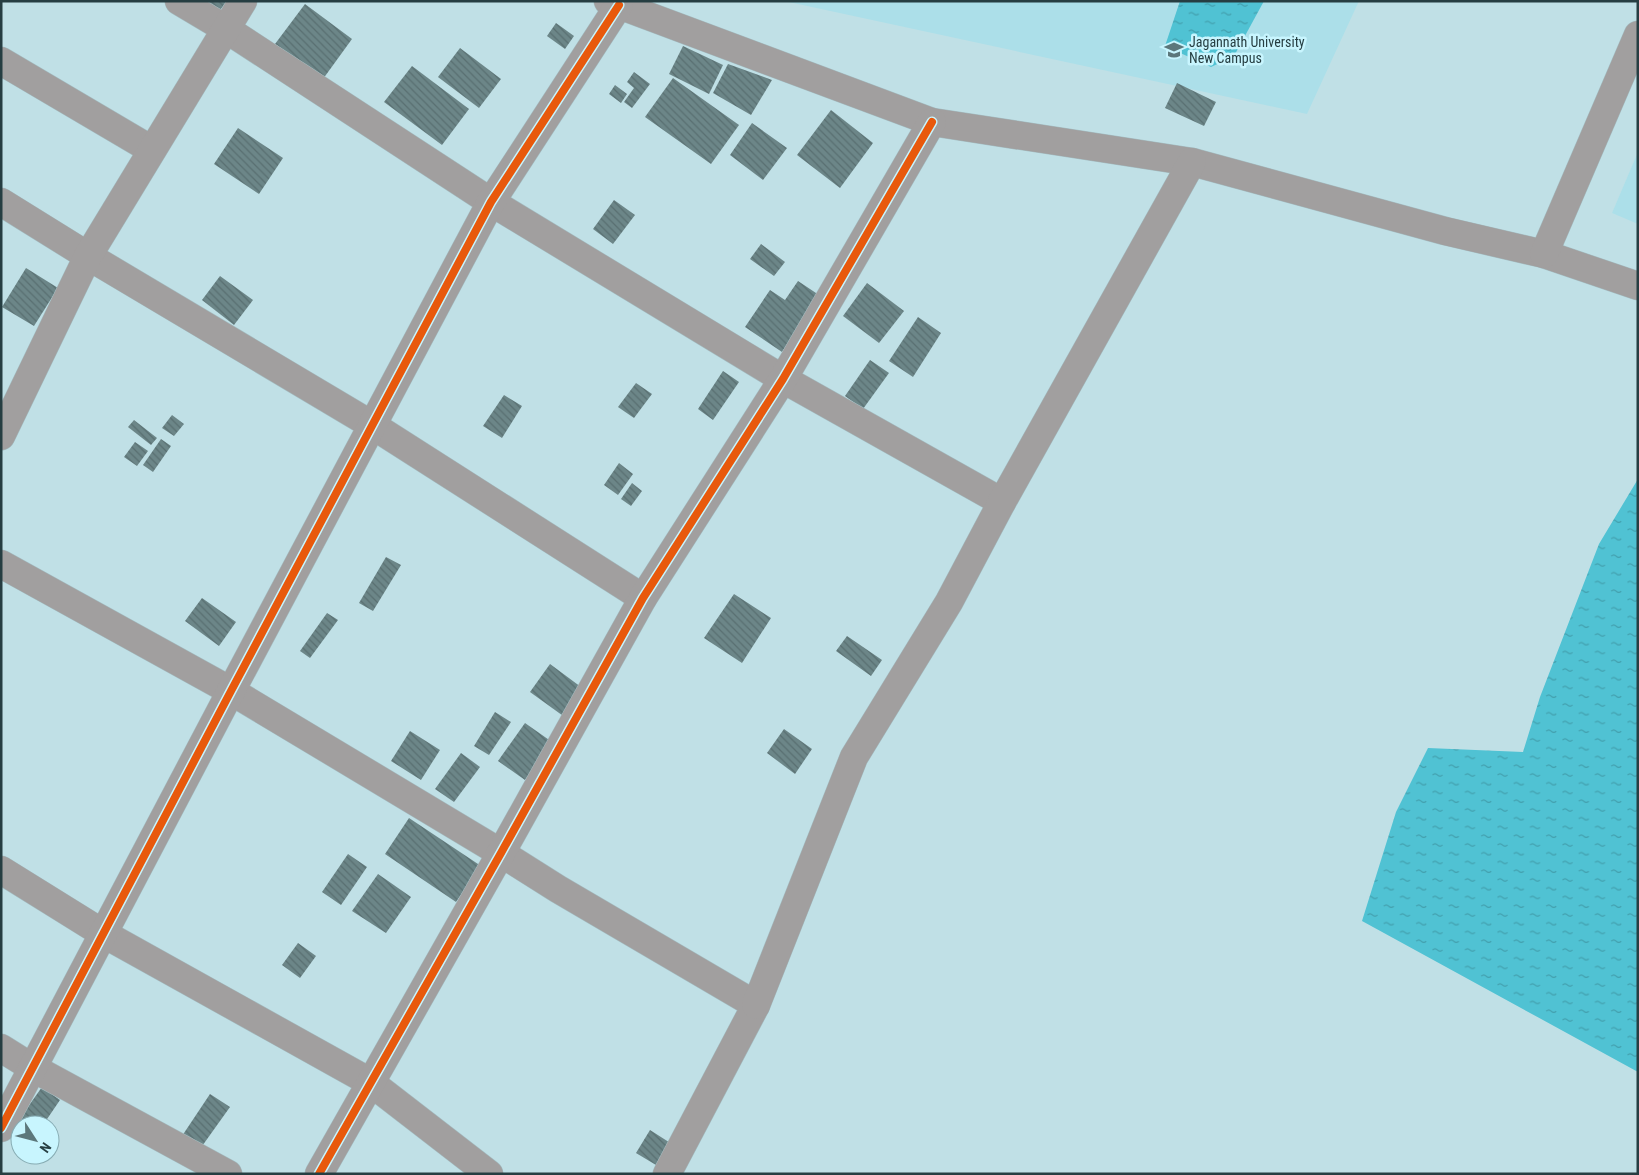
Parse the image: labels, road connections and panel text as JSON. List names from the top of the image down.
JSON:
{
  "places": {
    "school or university": ["Jagannath University New Campus"]
  },
  "north": "bottom right"
}
